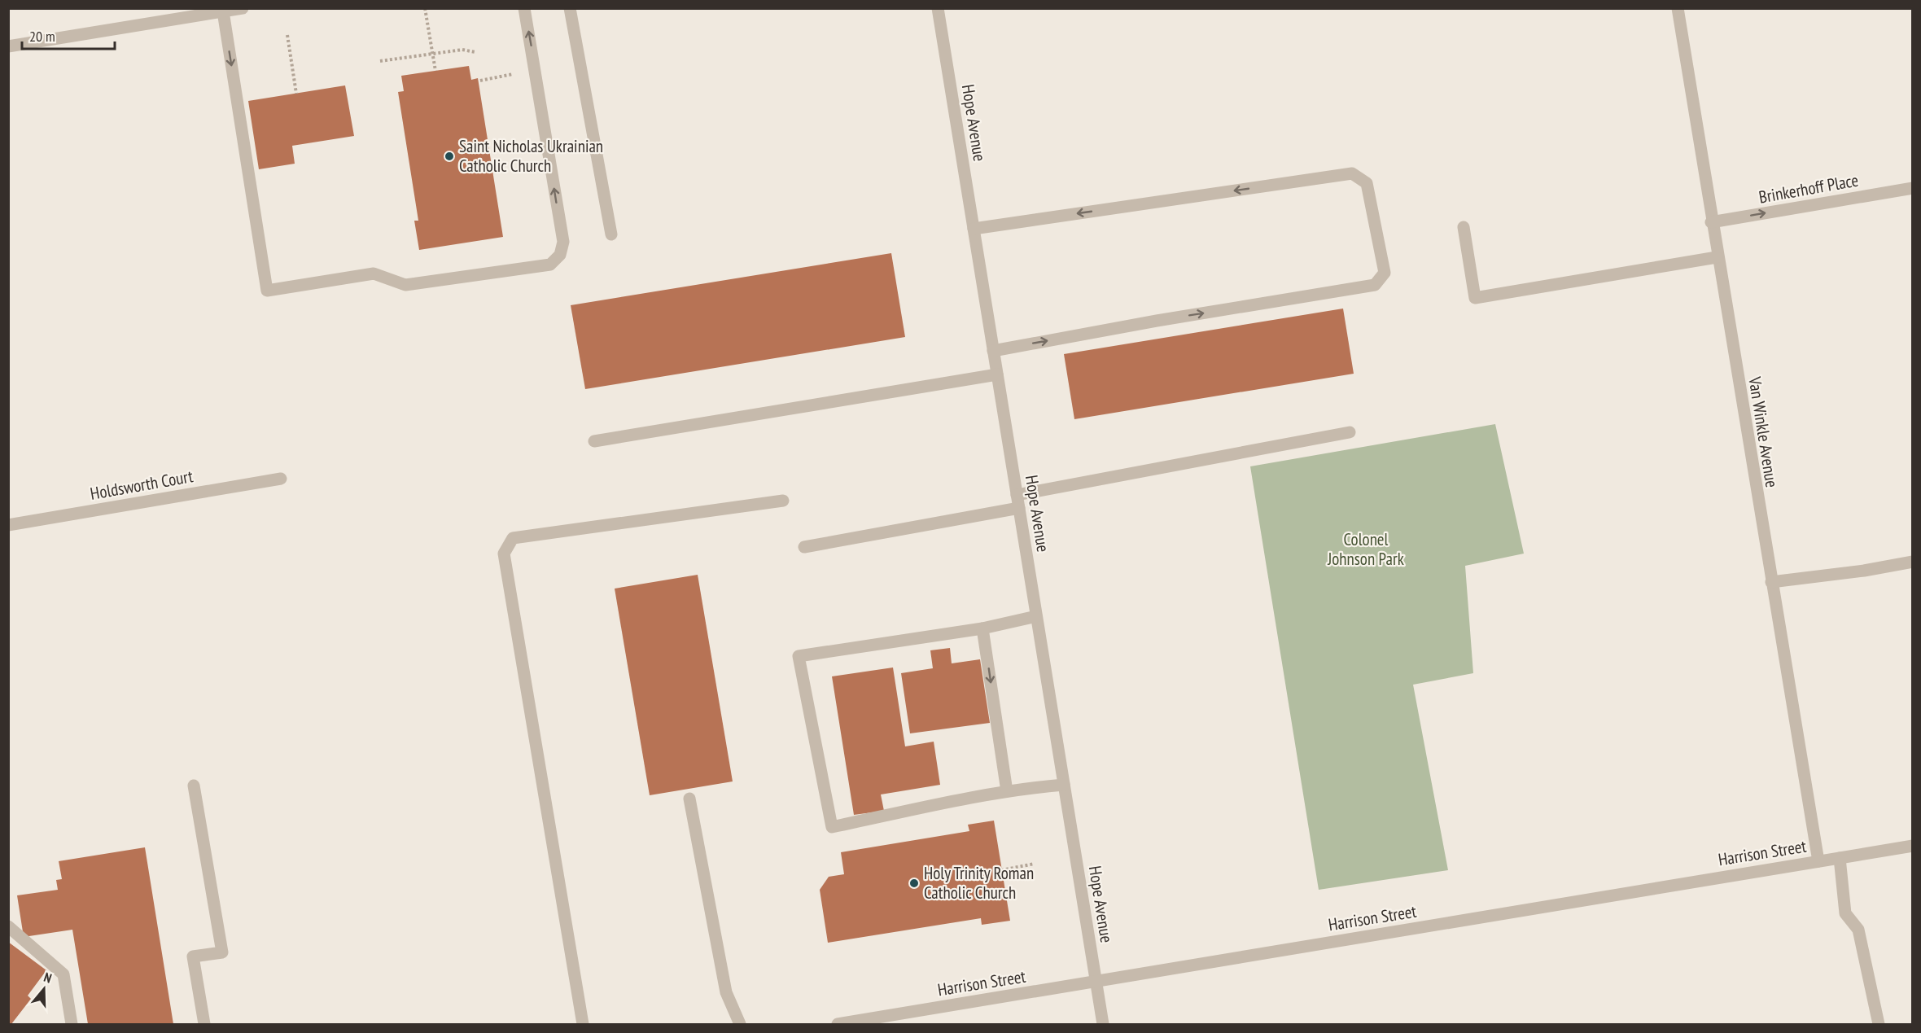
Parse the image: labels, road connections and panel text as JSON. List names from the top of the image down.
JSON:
{
  "streets": {
    "street": [
      "Hope Avenue",
      "Brinkerhoff Place",
      "Van Winkle Avenue",
      "Holdsworth Court",
      "Harrison Street"
    ]
  },
  "crossings": [
    ["Hope Avenue", "Harrison Street"],
    ["Brinkerhoff Place", "Van Winkle Avenue"],
    ["Van Winkle Avenue", "Harrison Street"]
  ],
  "one_way": ["Brinkerhoff Place"],
  "parks": ["Colonel Johnson Park"],
  "places": ["Saint Nicholas Ukrainian Catholic Church", "Holy Trinity Roman Catholic Church"],
  "scale_bar": "20 m",
  "north": "top"
}
